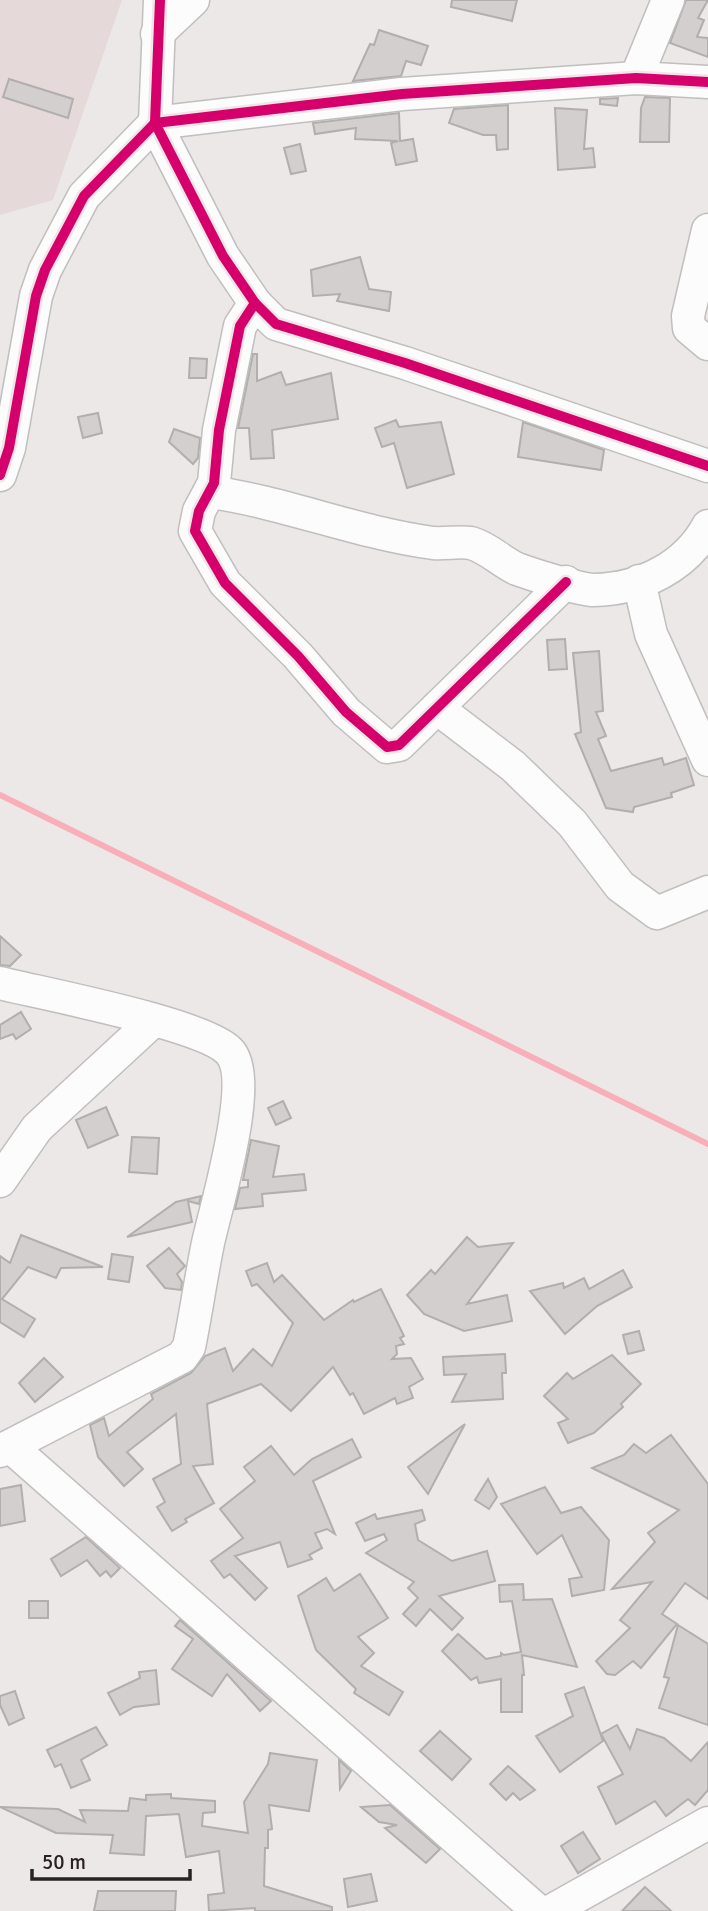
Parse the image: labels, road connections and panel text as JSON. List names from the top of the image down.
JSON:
{
  "scale_bar": "50 m"
}
